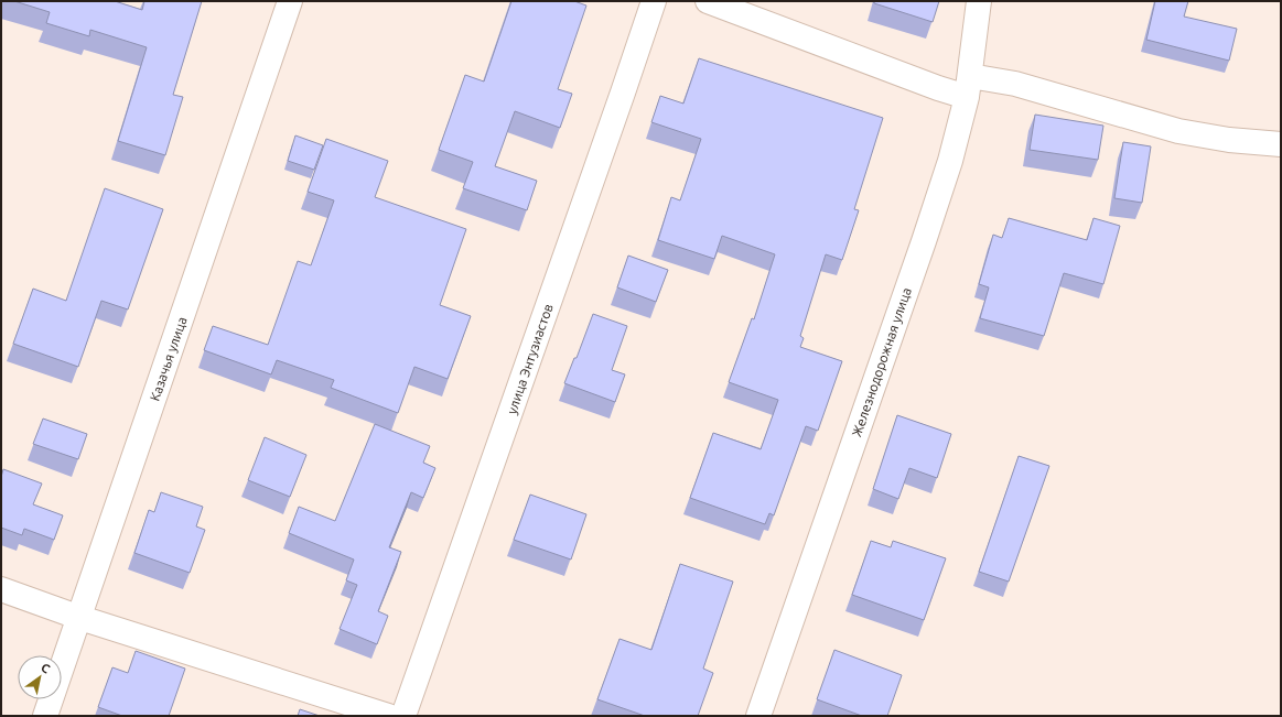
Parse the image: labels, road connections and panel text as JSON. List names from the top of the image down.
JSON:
{
  "streets": {
    "street": ["Казачья улица", "улица Энтузиастов", "Железнодорожная улица"]
  },
  "north": "top right"
}
